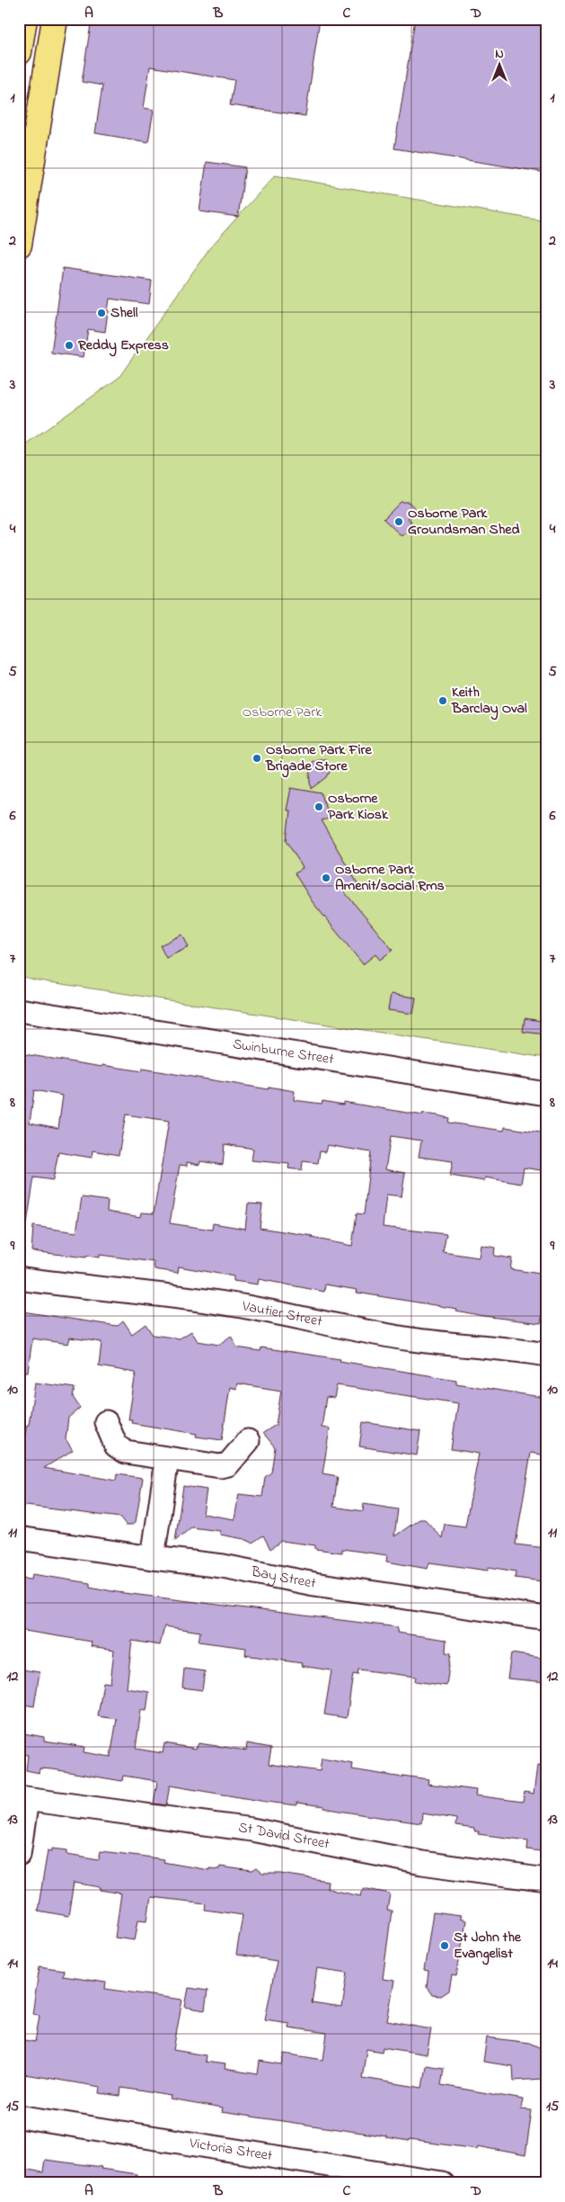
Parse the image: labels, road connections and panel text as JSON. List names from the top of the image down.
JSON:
{
  "streets": {
    "street": [
      "Swinburne Street",
      "Vautier Street",
      "Bay Street",
      "St David Street",
      "Victoria Street"
    ]
  },
  "parks": ["Osborne Park"],
  "places": [
    "Shell",
    "Reddy Express",
    "Osborne Park Groundsman Shed",
    "Keith Barclay Oval",
    "Osborne Park Fire Brigade Store",
    "Osborne Park Kiosk",
    "Osborne Park Amenit/social Rms",
    "St John the Evangelist"
  ],
  "north": "top",
  "grid": {
    "columns": [
      "A",
      "B",
      "C",
      "D"
    ],
    "rows": [
      "1",
      "2",
      "3",
      "4",
      "5",
      "6",
      "7",
      "8",
      "9",
      "10",
      "11",
      "12",
      "13",
      "14",
      "15"
    ]
  }
}
